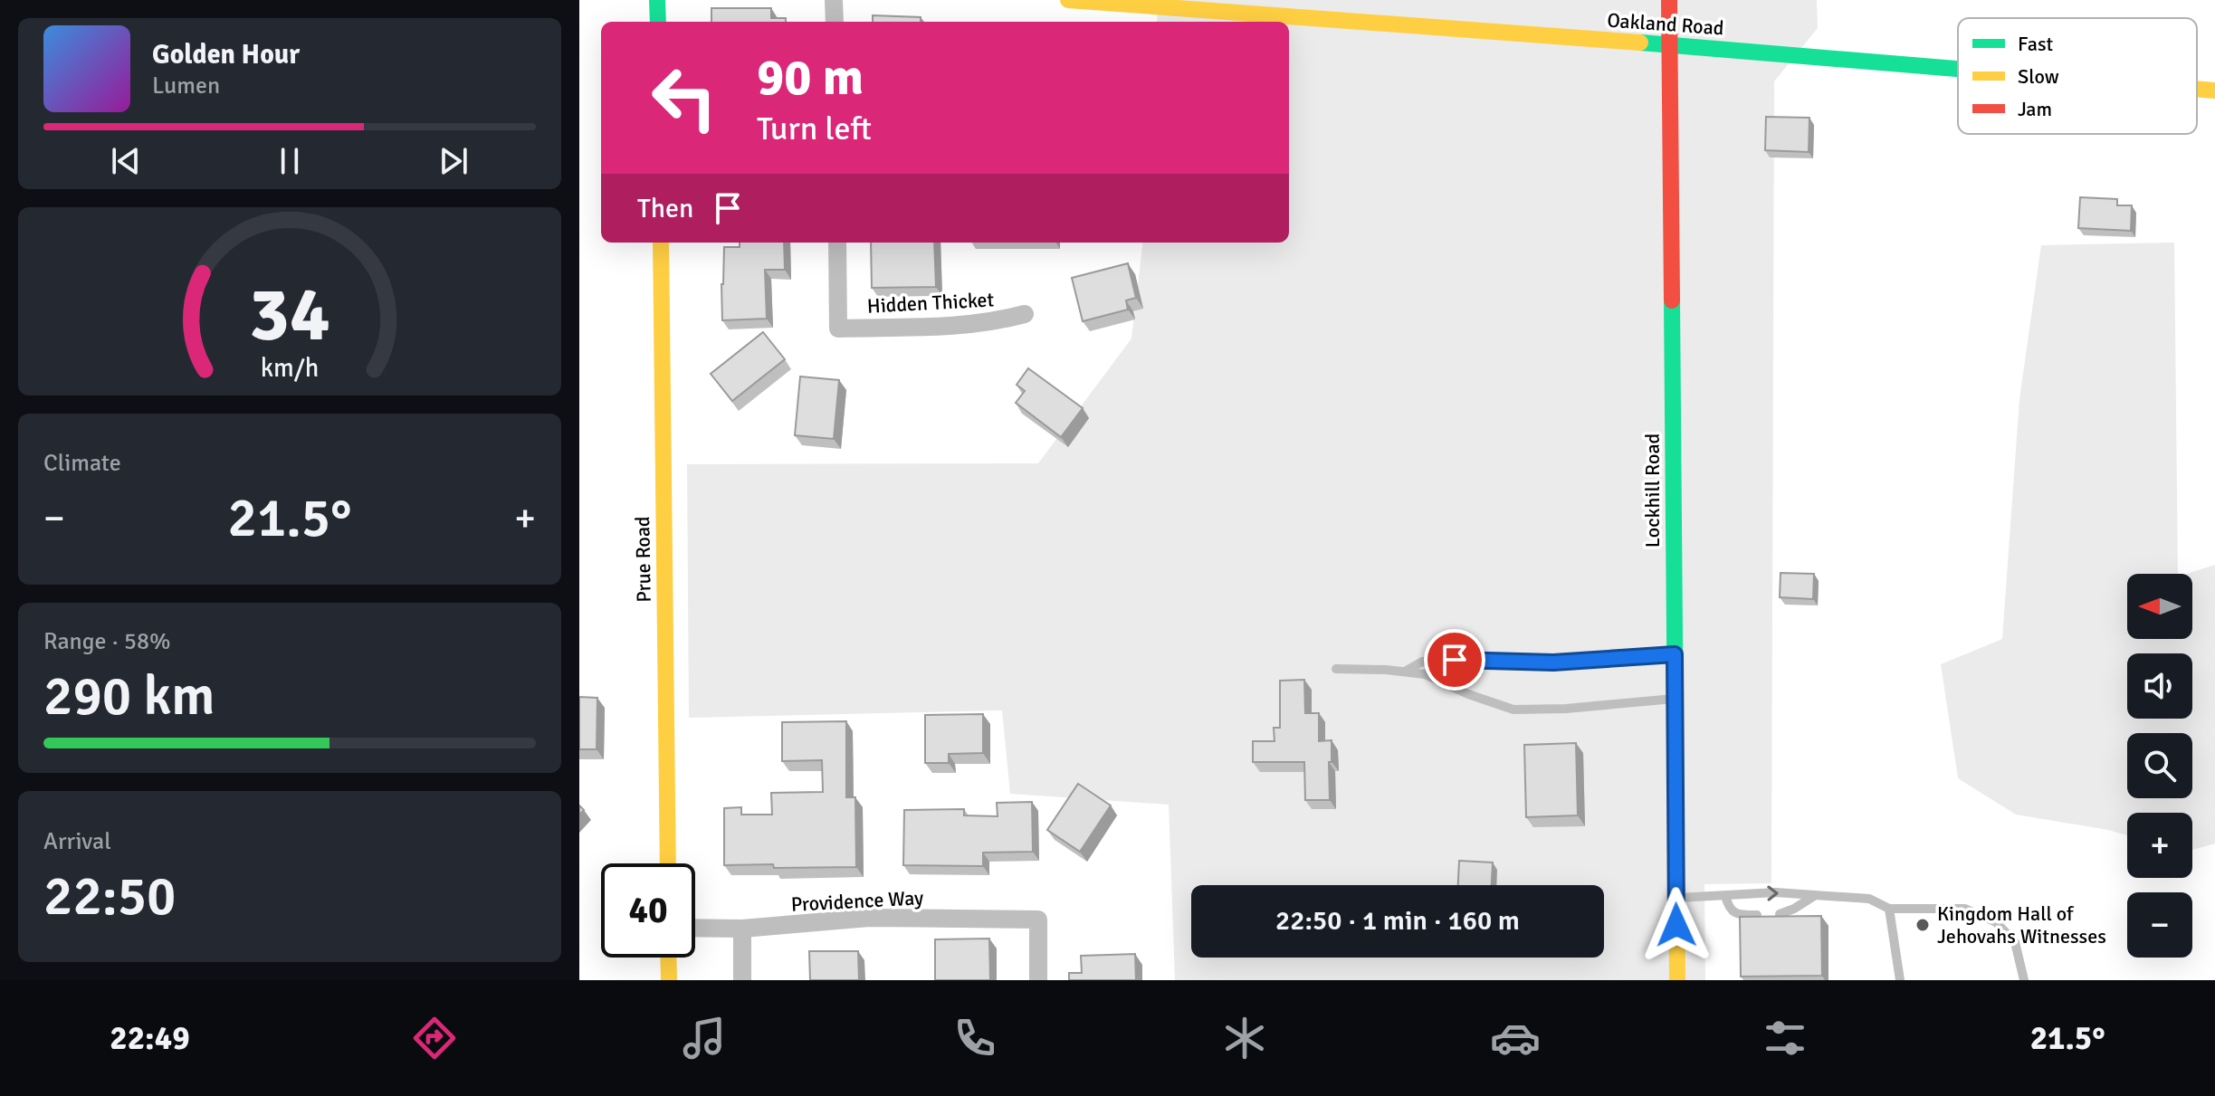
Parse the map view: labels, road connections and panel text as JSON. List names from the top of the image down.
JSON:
{
  "streets": {
    "street": [
      "Oakland Road",
      "Hidden Thicket",
      "Lockhill Road",
      "Prue Road",
      "Providence Way"
    ]
  },
  "crossings": [
    ["Oakland Road", "Lockhill Road"]
  ],
  "places": ["Kingdom Hall of Jehovahs Witnesses"],
  "legend": ["Fast", "Slow", "Jam"],
  "north": "left",
  "page": {
    "turn": ["90 m", "Turn left"],
    "song": ["Golden Hour", "Lumen"],
    "then": "Then",
    "tile": [
      "Climate",
      ["Range · 58%", "290 km"],
      ["Arrival", "22:50"]
    ],
    "heat": ["−", "21.5°", "+"],
    "map_buttons": ["+", "−"],
    "limit": "40",
    "trip": "22:50 · 1 min · 160 m",
    "tabs": ["22:49", "21.5°"],
    "gauge": ["34", "km/h"]
  }
}
